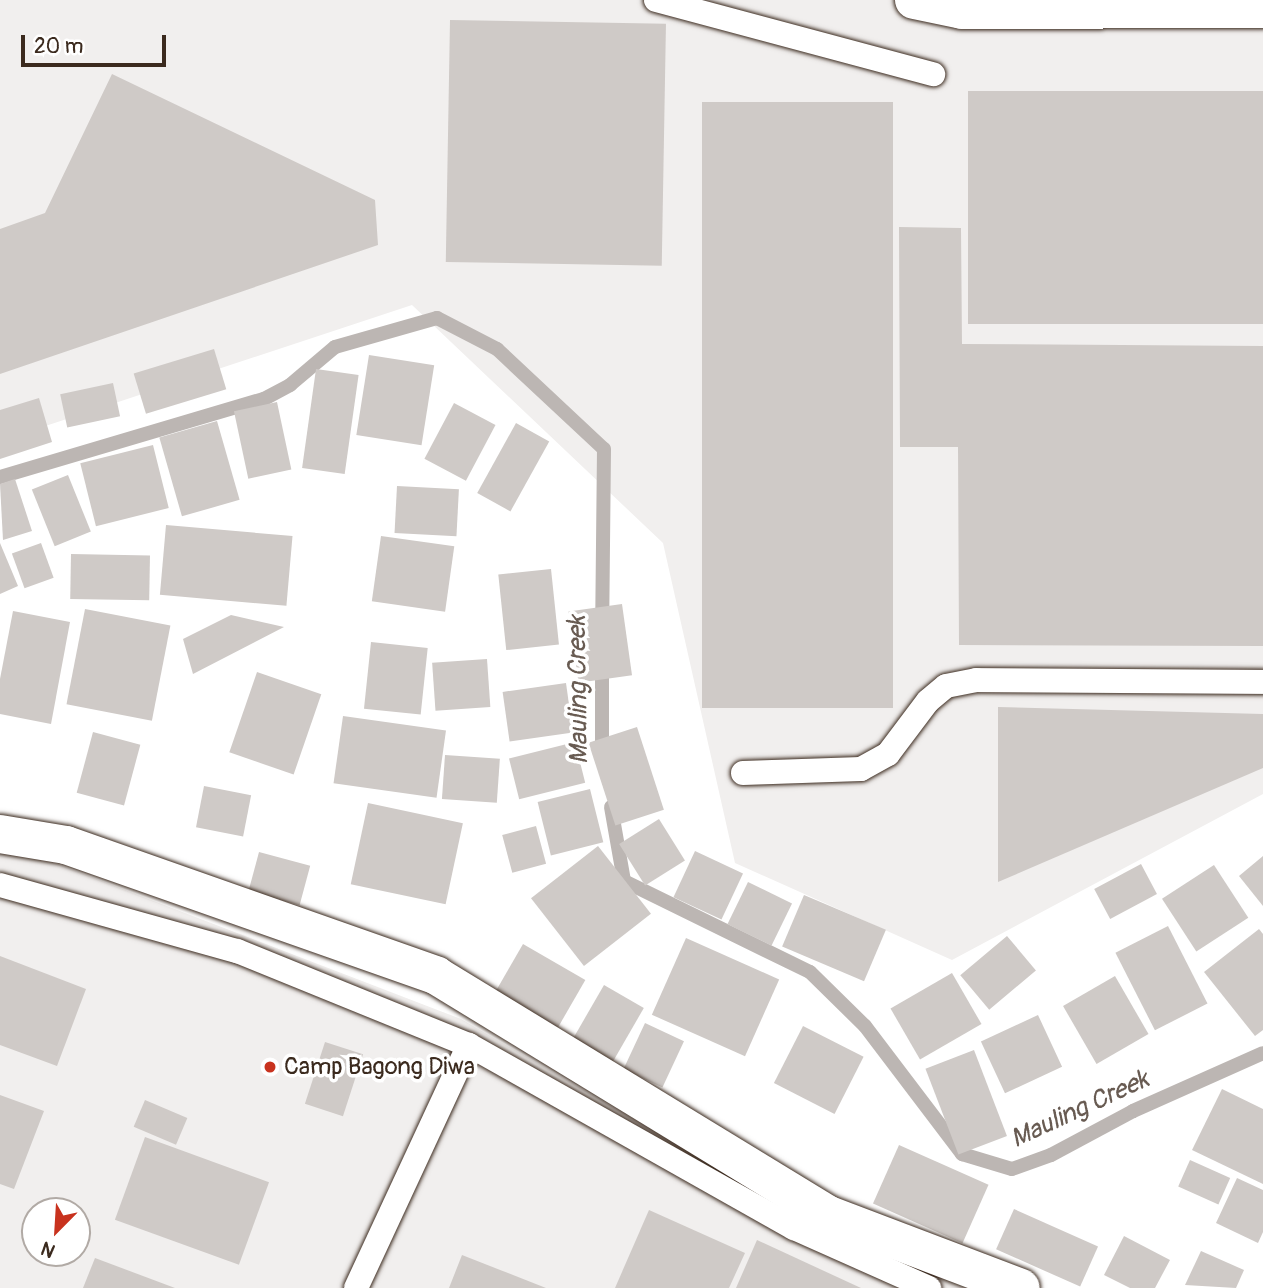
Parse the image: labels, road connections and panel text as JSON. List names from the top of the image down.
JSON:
{
  "water": ["Mauling Creek"],
  "places": ["Camp Bagong Diwa"],
  "scale_bar": "20 m",
  "north": "bottom left"
}
